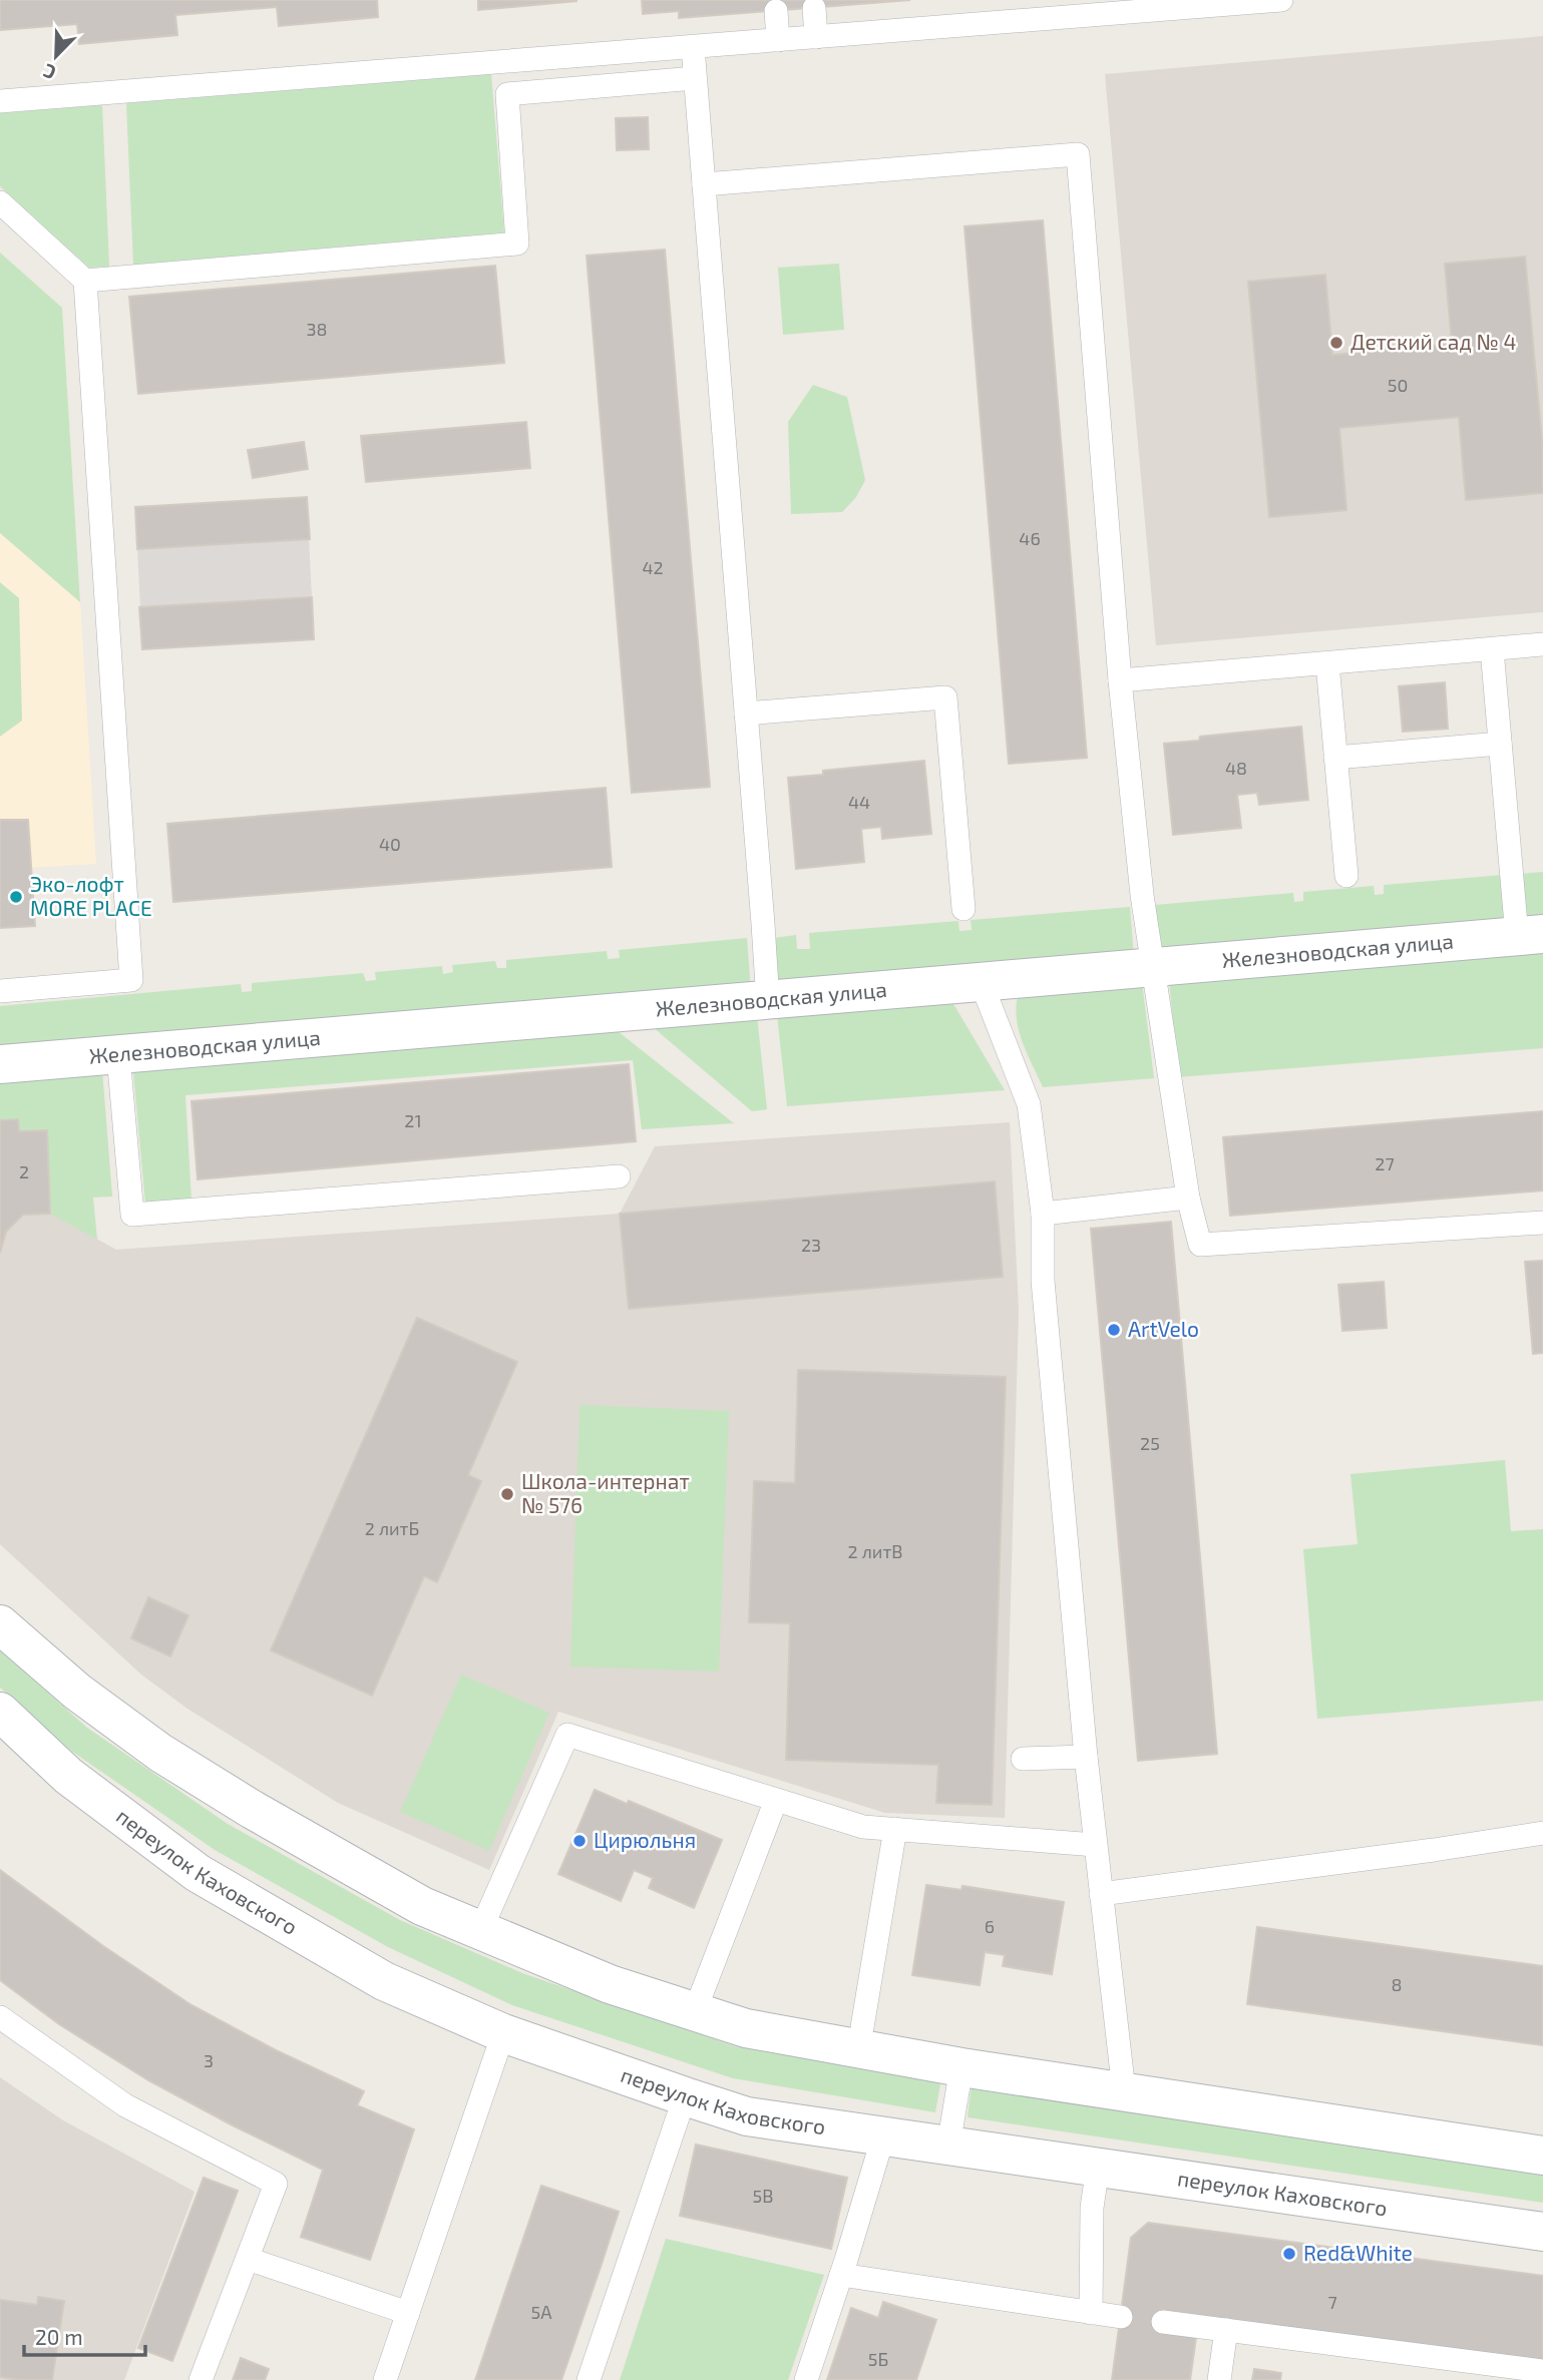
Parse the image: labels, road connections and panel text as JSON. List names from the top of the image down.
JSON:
{
  "streets": {
    "street": ["Железноводская улица", "переулок Каховского"]
  },
  "places": [
    "Детский сад № 4",
    "Эко-лофт MORE PLACE",
    "ArtVelo",
    "Школа-интернат № 576",
    "Цирюльня",
    "Red&White"
  ],
  "house_numbers": [
    "38",
    "50",
    "46",
    "42",
    "48",
    "44",
    "40",
    "21",
    "27",
    "2",
    "23",
    "25",
    "2 литБ",
    "2 литВ",
    "6",
    "8",
    "3",
    "5В",
    "7",
    "5А",
    "5Б"
  ],
  "scale_bar": "20 m",
  "north": "bottom left"
}
